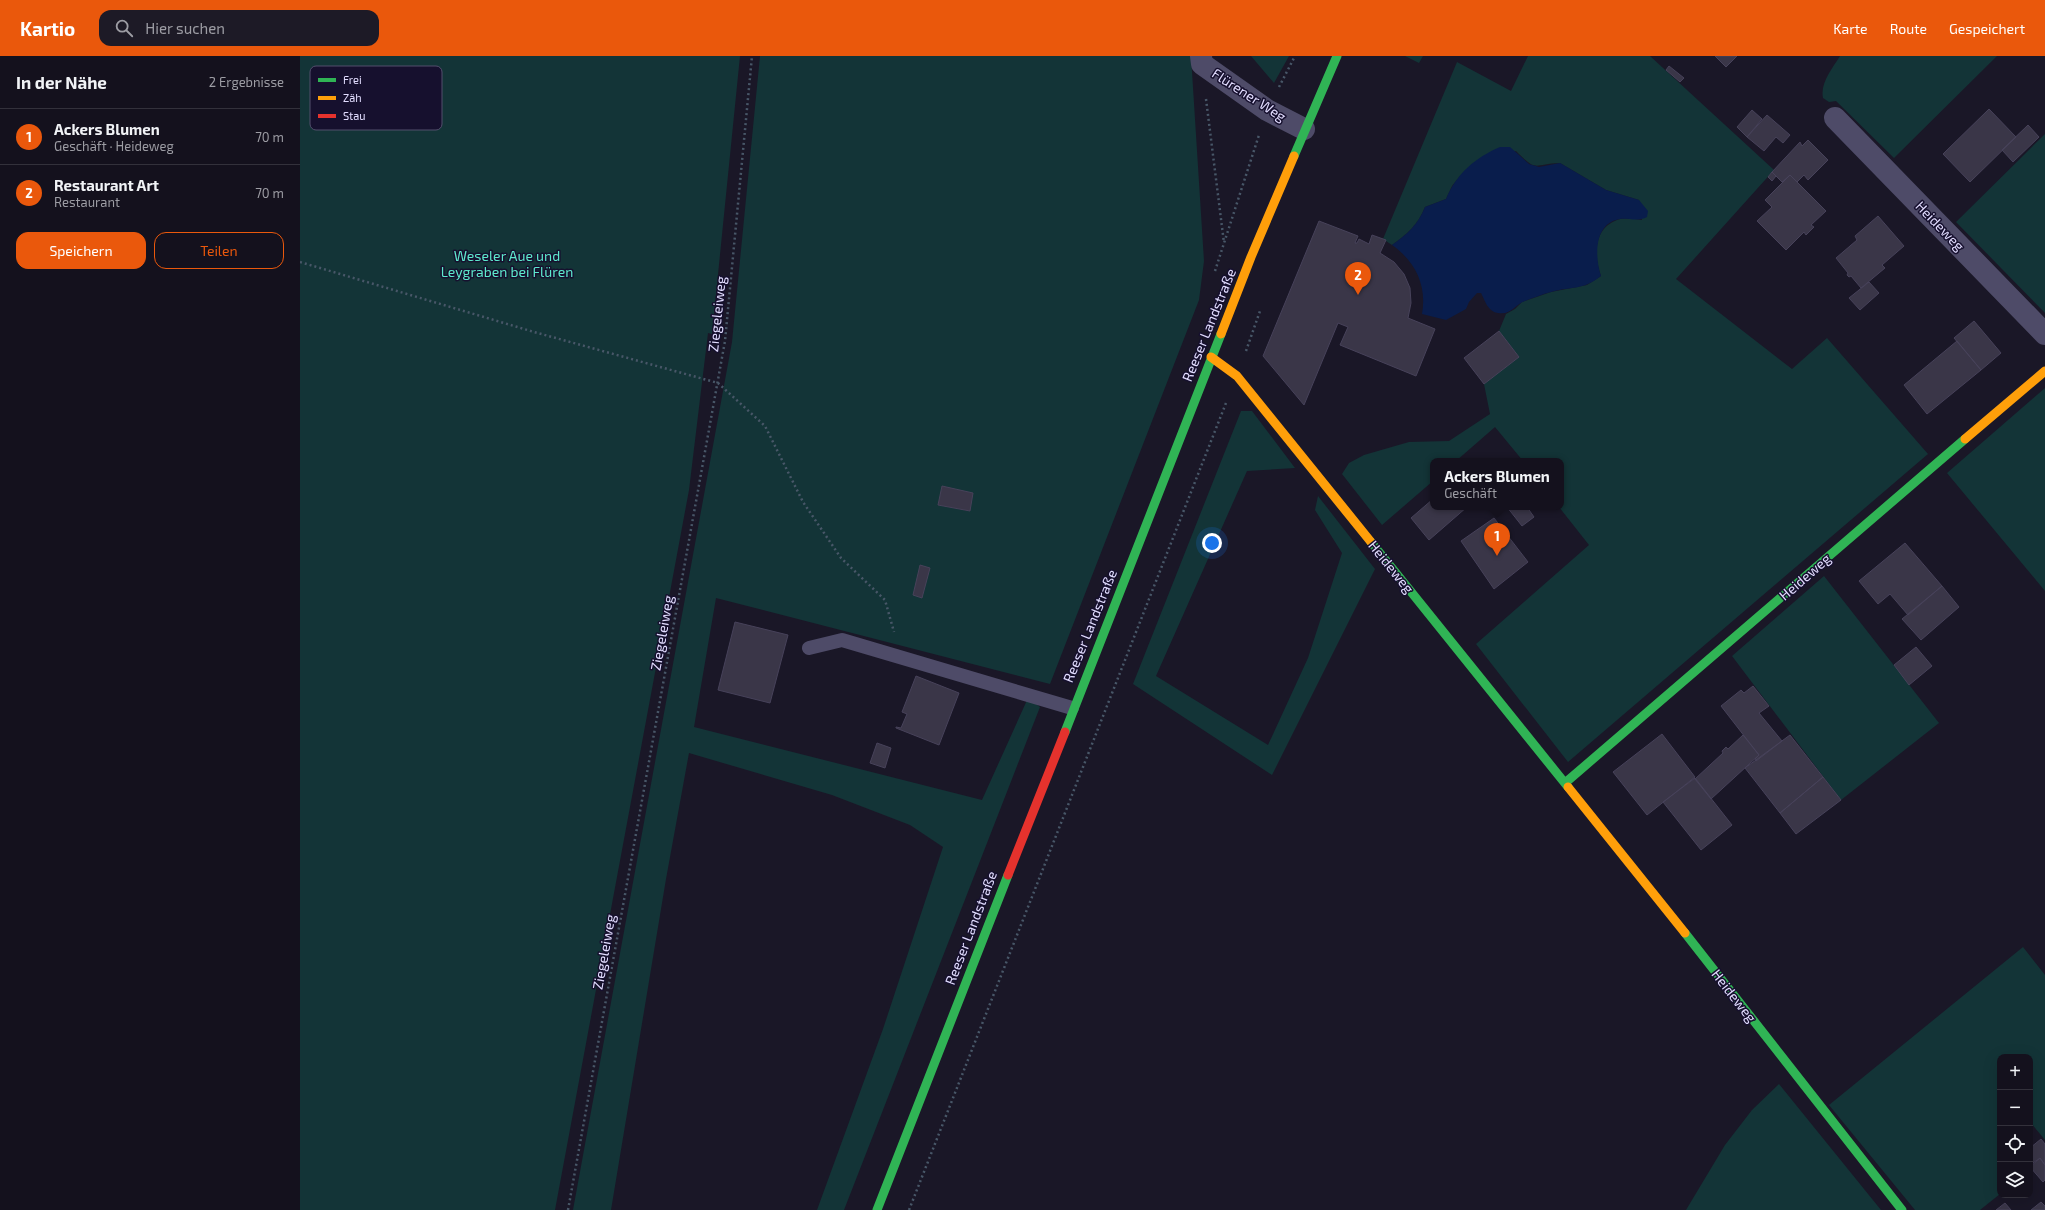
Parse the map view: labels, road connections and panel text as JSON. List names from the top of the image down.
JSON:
{
  "streets": {
    "street": ["Flürener Weg", "Heideweg", "Reeser Landstraße"],
    "path": ["Ziegeleiweg"]
  },
  "crossings": [
    ["Flürener Weg", "Reeser Landstraße"],
    ["Heideweg", "Reeser Landstraße"]
  ],
  "parks": ["Weseler Aue und Leygraben bei Flüren"],
  "legend": ["Frei", "Zäh", "Stau"],
  "page": {
    "header": "Kartio",
    "search": "Hier suchen",
    "nav": ["Karte", "Route", "Gespeichert"],
    "heading": ["In der Nähe", "2 Ergebnisse"],
    "list": [
      {
        "mark": "1",
        "name": "Ackers Blumen",
        "note": "Geschäft · Heideweg",
        "value": "70 m"
      },
      {
        "mark": "2",
        "name": "Restaurant Art",
        "note": "Restaurant",
        "value": "70 m"
      }
    ],
    "buttons": ["Speichern", "Teilen"],
    "pins": ["2", "1"],
    "popup": ["Ackers Blumen", "Geschäft"],
    "map_buttons": ["+", "−"]
  }
}
